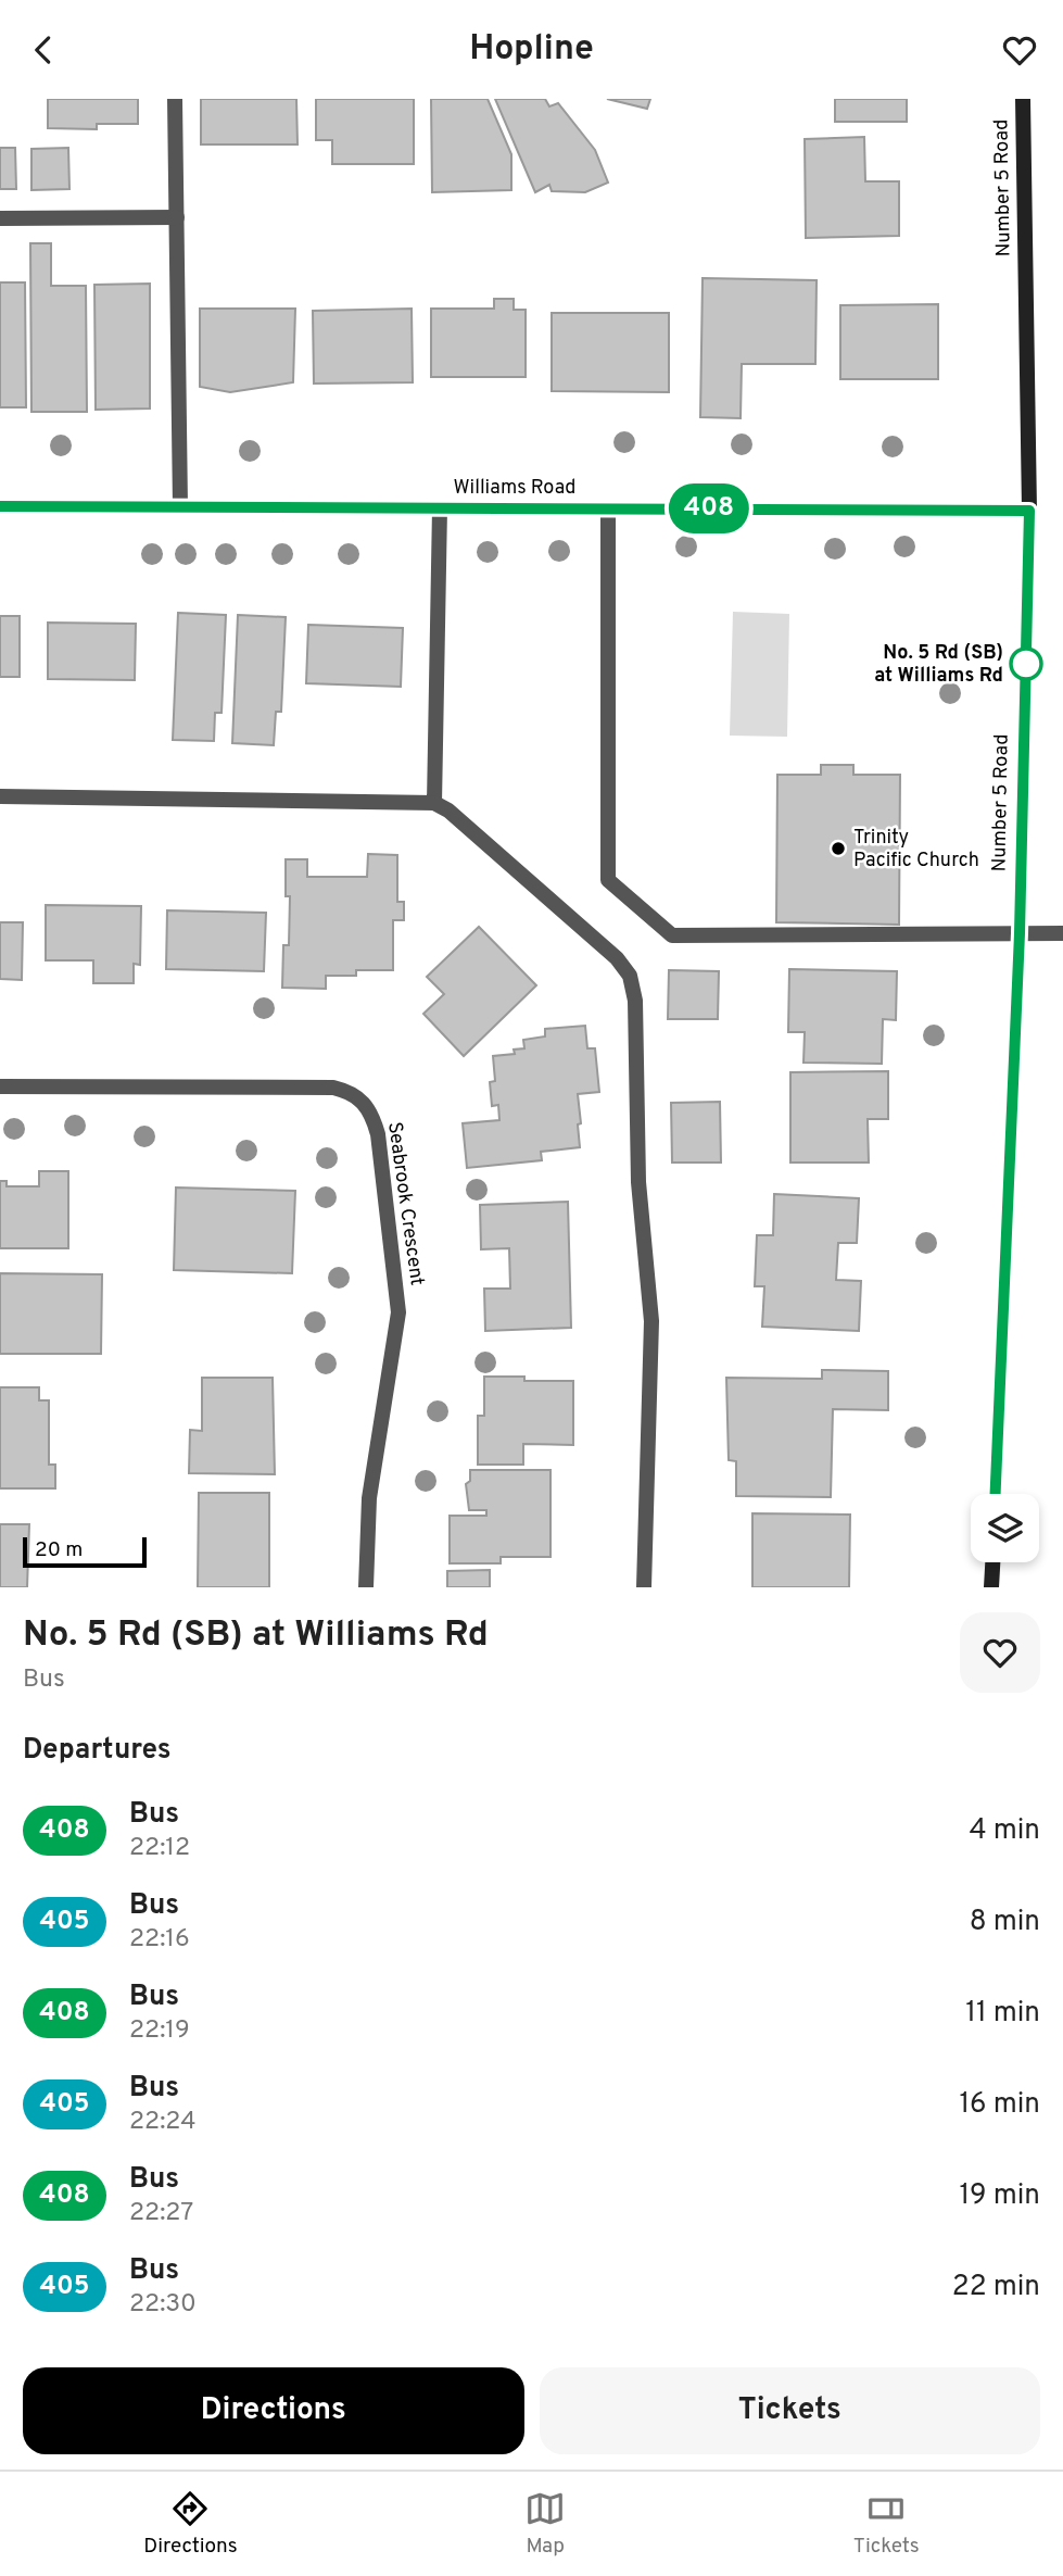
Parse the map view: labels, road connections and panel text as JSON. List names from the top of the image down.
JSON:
{
  "streets": {
    "main road": ["Number 5 Road", "Williams Road"],
    "street": ["Seabrook Crescent"]
  },
  "crossings": [
    ["Number 5 Road", "Williams Road"]
  ],
  "places": ["No. 5 Rd (SB) at Williams Rd", "Trinity Pacific Church"],
  "lines": ["bus line 408"],
  "scale_bar": "20 m",
  "page": {
    "header": "Hopline",
    "on_map": "408",
    "scale": "20 m",
    "heading": [
      ["No. 5 Rd (SB) at Williams Rd", "Bus"],
      "Departures"
    ],
    "list": [
      {
        "mark": "408",
        "name": "Bus",
        "note": "22:12",
        "value": "4 min"
      },
      {
        "mark": "405",
        "name": "Bus",
        "note": "22:16",
        "value": "8 min"
      },
      {
        "mark": "408",
        "name": "Bus",
        "note": "22:19",
        "value": "11 min"
      },
      {
        "mark": "405",
        "name": "Bus",
        "note": "22:24",
        "value": "16 min"
      },
      {
        "mark": "408",
        "name": "Bus",
        "note": "22:27",
        "value": "19 min"
      },
      {
        "mark": "405",
        "name": "Bus",
        "note": "22:30",
        "value": "22 min"
      }
    ],
    "buttons": ["Directions", "Tickets"],
    "tabs": ["Directions", "Map", "Tickets"]
  }
}
